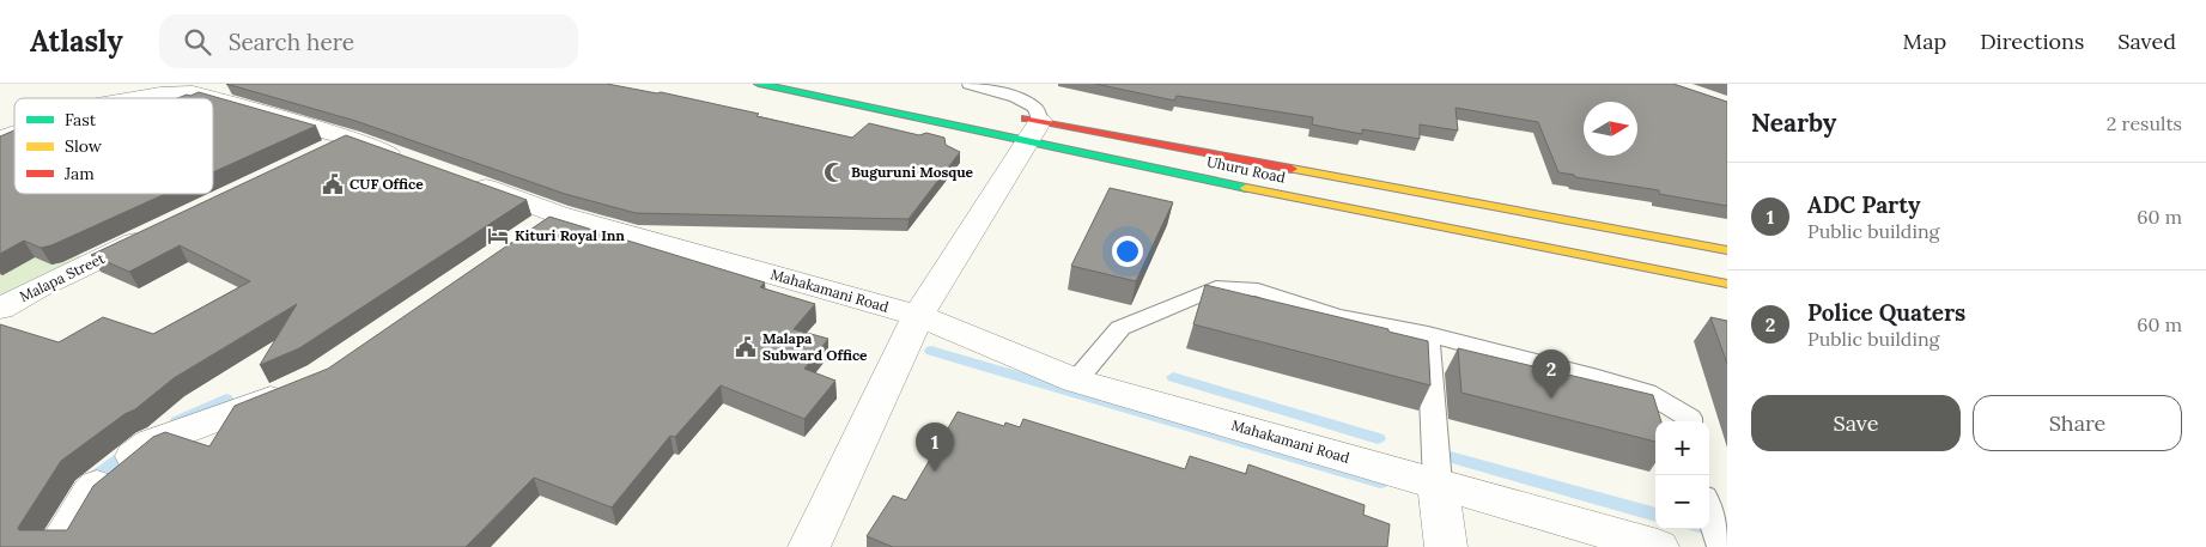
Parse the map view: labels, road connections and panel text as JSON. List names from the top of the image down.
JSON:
{
  "streets": {
    "main road": ["Uhuru Road"],
    "street": ["Malapa Street", "Mahakamani Road"]
  },
  "places": {
    "mosque": ["Buguruni Mosque"],
    "public building": ["CUF Office", "Malapa Subward Office"],
    "hotel": ["Kituri Royal Inn"]
  },
  "legend": ["Fast", "Slow", "Jam"],
  "north": "right",
  "page": {
    "header": "Atlasly",
    "search": "Search here",
    "nav": ["Map", "Directions", "Saved"],
    "heading": ["Nearby", "2 results"],
    "list": [
      {
        "mark": "1",
        "name": "ADC Party",
        "note": "Public building",
        "value": "60 m"
      },
      {
        "mark": "2",
        "name": "Police Quaters",
        "note": "Public building",
        "value": "60 m"
      }
    ],
    "pins": ["2", "1"],
    "buttons": ["Save", "Share"],
    "map_buttons": ["+", "−"]
  }
}
